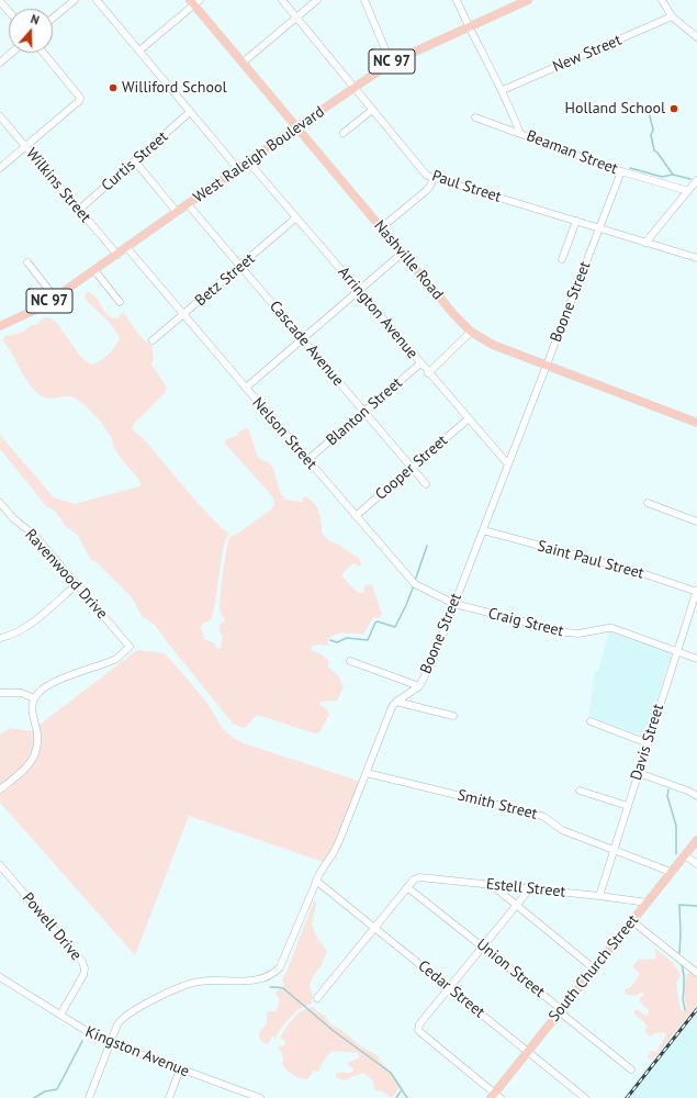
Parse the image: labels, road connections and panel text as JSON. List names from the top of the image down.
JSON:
{
  "streets": {
    "main road": [
      "NC 97",
      "West Raleigh Boulevard",
      "Nashville Road",
      "South Church Street"
    ],
    "street": [
      "New Street",
      "Beaman Street",
      "Curtis Street",
      "Wilkins Street",
      "Paul Street",
      "Betz Street",
      "Boone Street",
      "Arrington Avenue",
      "Cascade Avenue",
      "Blanton Street",
      "Nelson Street",
      "Cooper Street",
      "Saint Paul Street",
      "Ravenwood Drive",
      "Craig Street",
      "Davis Street",
      "Smith Street",
      "Estell Street",
      "Powell Drive",
      "Union Street",
      "Cedar Street",
      "Kingston Avenue"
    ]
  },
  "crossings": [
    ["New Street", "Beaman Street"],
    ["Beaman Street", "West Raleigh Boulevard"],
    ["Beaman Street", "Boone Street"],
    ["West Raleigh Boulevard", "Wilkins Street"],
    ["West Raleigh Boulevard", "Paul Street"],
    ["West Raleigh Boulevard", "Nashville Road"],
    ["West Raleigh Boulevard", "Arrington Avenue"],
    ["West Raleigh Boulevard", "Cascade Avenue"],
    ["West Raleigh Boulevard", "Nelson Street"],
    ["Curtis Street", "Wilkins Street"],
    ["Paul Street", "Boone Street"],
    ["Nashville Road", "Boone Street"],
    ["Betz Street", "Arrington Avenue"],
    ["Betz Street", "Cascade Avenue"],
    ["Betz Street", "Nelson Street"],
    ["Boone Street", "Arrington Avenue"],
    ["Boone Street", "Nelson Street"],
    ["Boone Street", "Saint Paul Street"],
    ["Boone Street", "Craig Street"],
    ["Boone Street", "Smith Street"],
    ["Boone Street", "Cedar Street"],
    ["Boone Street", "Kingston Avenue"],
    ["Arrington Avenue", "Blanton Street"],
    ["Arrington Avenue", "Cooper Street"],
    ["Cascade Avenue", "Blanton Street"],
    ["Cascade Avenue", "Cooper Street"],
    ["Blanton Street", "Nelson Street"],
    ["Nelson Street", "Cooper Street"],
    ["Nelson Street", "Craig Street"],
    ["Saint Paul Street", "Davis Street"],
    ["Craig Street", "Davis Street"],
    ["Davis Street", "Smith Street"],
    ["Davis Street", "Estell Street"],
    ["Smith Street", "South Church Street"],
    ["Estell Street", "Union Street"],
    ["Estell Street", "South Church Street"],
    ["Powell Drive", "Kingston Avenue"],
    ["Union Street", "South Church Street"],
    ["South Church Street", "Cedar Street"]
  ],
  "places": ["Williford School", "Holland School"],
  "north": "top"
}
